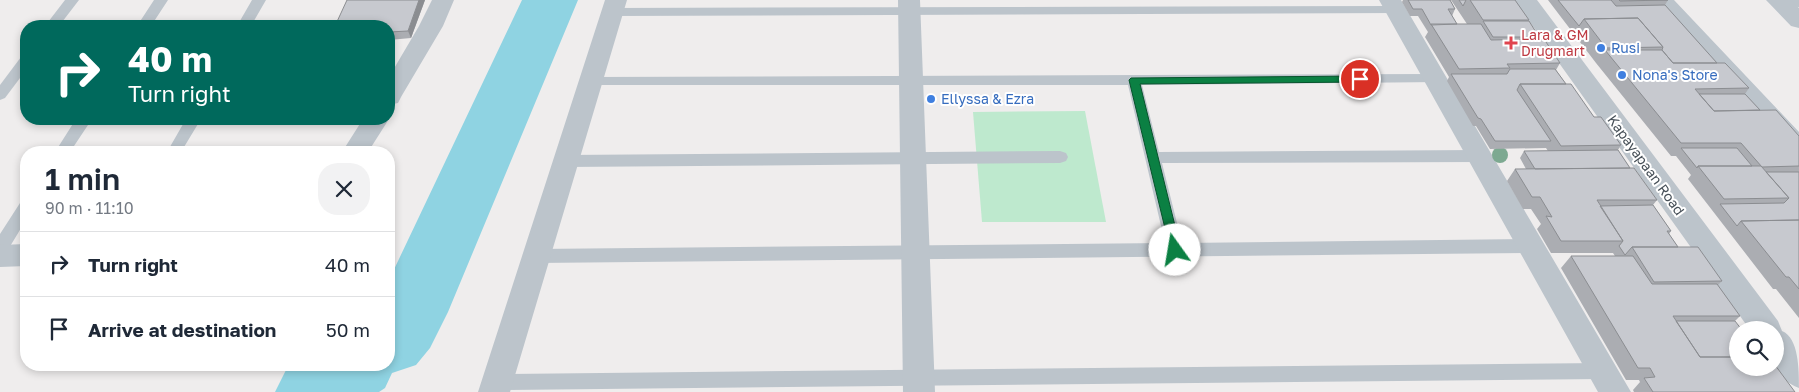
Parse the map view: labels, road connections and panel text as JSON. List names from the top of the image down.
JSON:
{
  "streets": {
    "street": ["Kapayapaan Road"]
  },
  "places": {
    "health": ["Lara & GM Drugmart"],
    "other": ["Rusi", "Nona's Store", "Ellyssa & Ezra"]
  },
  "page": {
    "turn": ["40 m", "Turn right"],
    "heading": ["1 min", "90 m · 11:10"],
    "list": [
      {
        "name": "Turn right",
        "value": "40 m"
      },
      {
        "name": "Arrive at destination",
        "value": "50 m"
      }
    ]
  }
}
